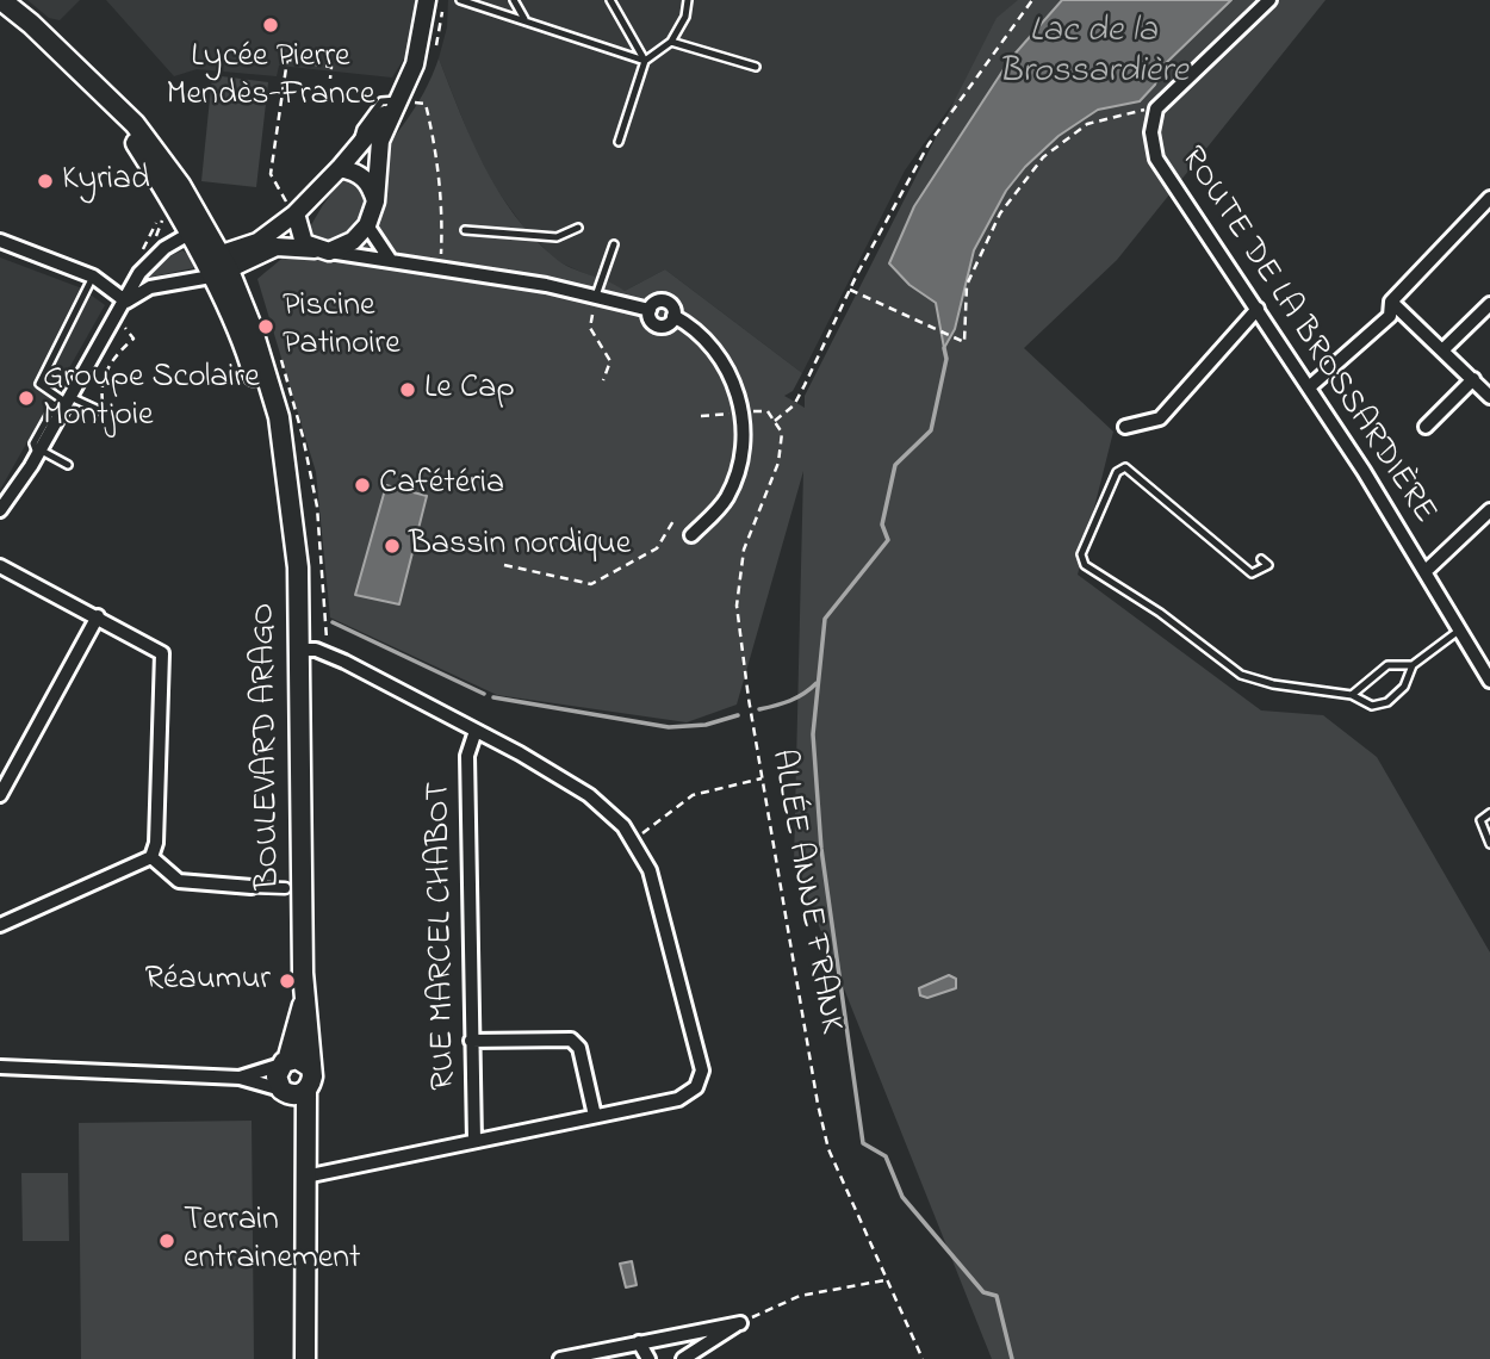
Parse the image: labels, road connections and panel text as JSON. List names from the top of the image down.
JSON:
{
  "streets": {
    "main road": ["BOULEVARD ARAGO"],
    "street": ["ROUTE DE LA BROSSARDIÈRE", "RUE MARCEL CHABOT"],
    "path": ["ALLÉE ANNE FRANK"]
  },
  "water": ["Lac de la Brossardière"],
  "places": [
    "Lycée Pierre Mendès-France",
    "Kyriad",
    "Piscine Patinoire",
    "Le Cap",
    "Groupe Scolaire Montjoie",
    "Cafétéria",
    "Bassin nordique",
    "Réaumur",
    "Terrain entrainement"
  ]
}
